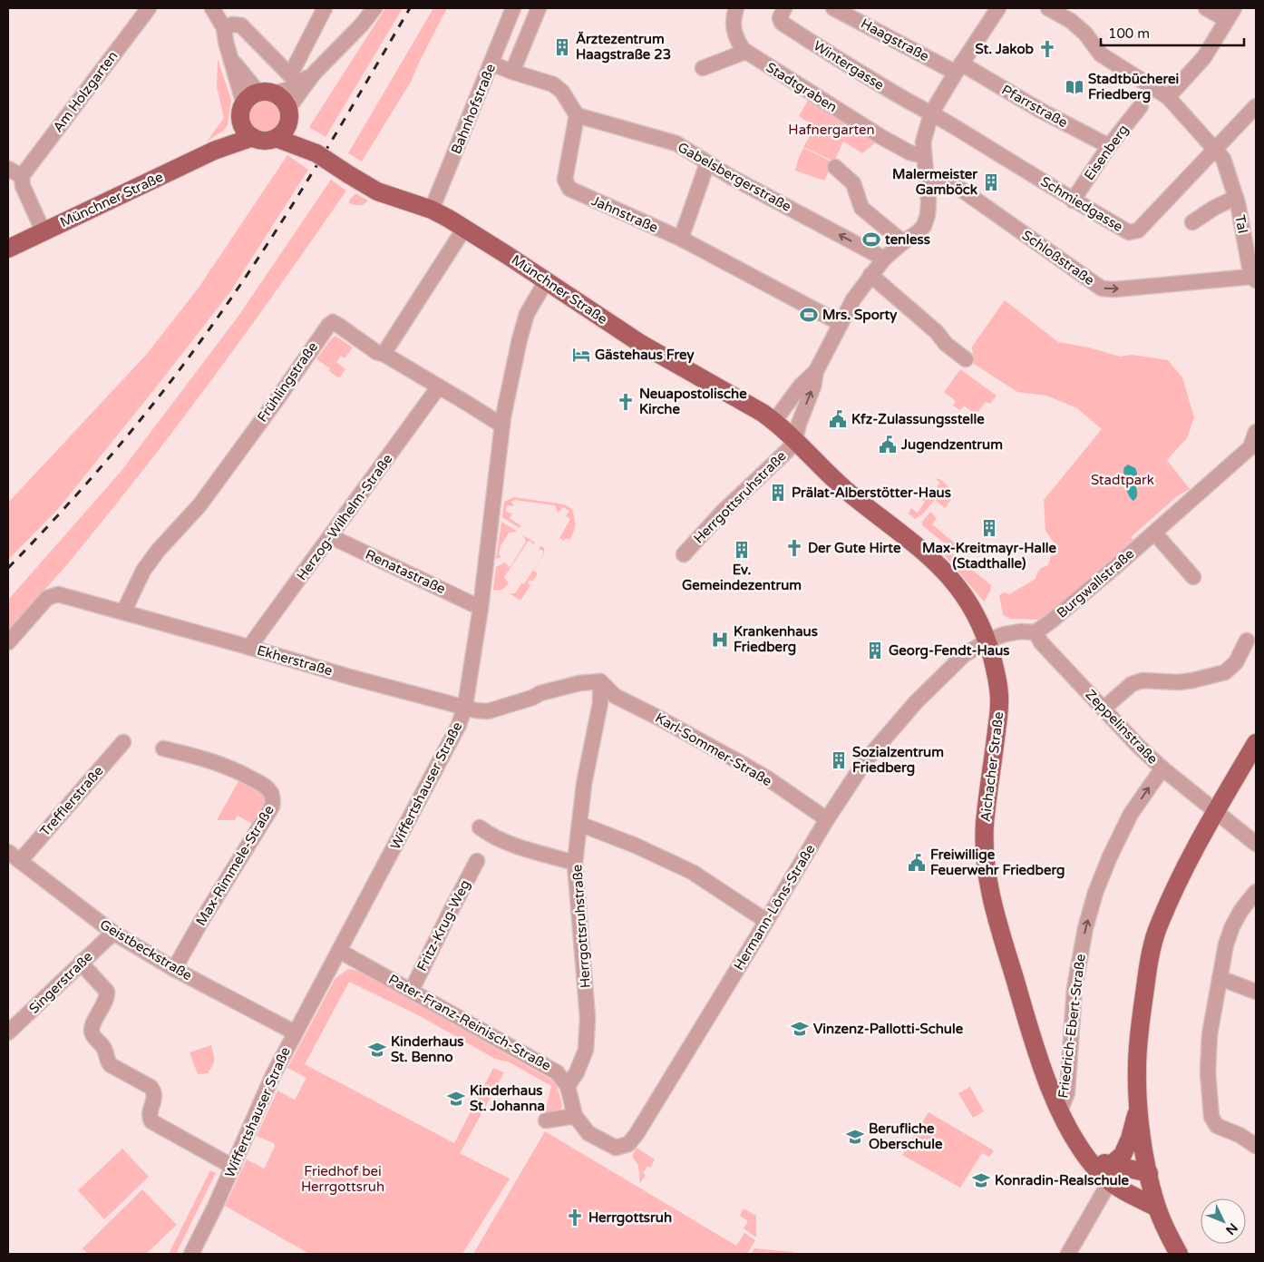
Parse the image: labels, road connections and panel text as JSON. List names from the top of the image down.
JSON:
{
  "streets": {
    "main road": ["Münchner Straße", "Aichacher Straße"],
    "street": [
      "Haagstraße",
      "Wintergasse",
      "Stadtgraben",
      "Am Holzgarten",
      "Pfarrstraße",
      "Bahnhofstraße",
      "Eisenberg",
      "Gabelsbergerstraße",
      "Schmiedgasse",
      "Jahnstraße",
      "Tal",
      "Schloßstraße",
      "Frühlingstraße",
      "Herrgottsruhstraße",
      "Herzog-Wilhelm-Straße",
      "Renatastraße",
      "Burgwallstraße",
      "Ekherstraße",
      "Zeppelinstraße",
      "Karl-Sommer-Straße",
      "Wiffertshauser Straße",
      "Trefflerstraße",
      "Max-Rimmele-Straße",
      "Hermann-Löns-Straße",
      "Fritz-Krug-Weg",
      "Geistbeckstraße",
      "Singerstraße",
      "Pater-Franz-Reinisch-Straße",
      "Friedrich-Ebert-Straße"
    ]
  },
  "crossings": [
    ["Haagstraße", "Pfarrstraße"],
    ["Wintergasse", "Schmiedgasse"],
    ["Pfarrstraße", "Eisenberg"],
    ["Bahnhofstraße", "Münchner Straße"],
    ["Eisenberg", "Schmiedgasse"],
    ["Gabelsbergerstraße", "Jahnstraße"],
    ["Münchner Straße", "Herrgottsruhstraße"],
    ["Münchner Straße", "Aichacher Straße"],
    ["Münchner Straße", "Wiffertshauser Straße"],
    ["Schmiedgasse", "Tal"],
    ["Tal", "Schloßstraße"],
    ["Frühlingstraße", "Ekherstraße"],
    ["Herrgottsruhstraße", "Ekherstraße"],
    ["Herrgottsruhstraße", "Karl-Sommer-Straße"],
    ["Herrgottsruhstraße", "Aichacher Straße"],
    ["Herrgottsruhstraße", "Pater-Franz-Reinisch-Straße"],
    ["Herzog-Wilhelm-Straße", "Renatastraße"],
    ["Herzog-Wilhelm-Straße", "Ekherstraße"],
    ["Renatastraße", "Wiffertshauser Straße"],
    ["Burgwallstraße", "Zeppelinstraße"],
    ["Ekherstraße", "Karl-Sommer-Straße"],
    ["Ekherstraße", "Wiffertshauser Straße"],
    ["Zeppelinstraße", "Friedrich-Ebert-Straße"],
    ["Karl-Sommer-Straße", "Hermann-Löns-Straße"],
    ["Aichacher Straße", "Hermann-Löns-Straße"],
    ["Aichacher Straße", "Friedrich-Ebert-Straße"],
    ["Wiffertshauser Straße", "Geistbeckstraße"],
    ["Wiffertshauser Straße", "Pater-Franz-Reinisch-Straße"],
    ["Trefflerstraße", "Geistbeckstraße"],
    ["Max-Rimmele-Straße", "Geistbeckstraße"],
    ["Fritz-Krug-Weg", "Pater-Franz-Reinisch-Straße"],
    ["Geistbeckstraße", "Singerstraße"]
  ],
  "one_way": ["Schloßstraße", "Friedrich-Ebert-Straße"],
  "parks": ["Hafnergarten", "Stadtpark", "Friedhof bei Herrgottsruh"],
  "places": {
    "building": [
      "Ärztezentrum Haagstraße 23",
      "Malermeister Gamböck",
      "Prälat-Alberstötter-Haus",
      "Max-Kreitmayr-Halle (Stadthalle)",
      "Ev. Gemeindezentrum",
      "Georg-Fendt-Haus",
      "Sozialzentrum Friedberg"
    ],
    "church": [
      "St. Jakob",
      "Neuapostolische Kirche",
      "Der Gute Hirte",
      "Herrgottsruh"
    ],
    "library": ["Stadtbücherei Friedberg"],
    "sports": ["tenless", "Mrs. Sporty"],
    "hotel": ["Gästehaus Frey"],
    "public building": ["Kfz-Zulassungsstelle", "Jugendzentrum", "Freiwillige Feuerwehr Friedberg"],
    "hospital": ["Krankenhaus Friedberg"],
    "school or university": [
      "Vinzenz-Pallotti-Schule",
      "Kinderhaus St. Benno",
      "Kinderhaus St. Johanna",
      "Berufliche Oberschule",
      "Konradin-Realschule"
    ]
  },
  "scale_bar": "100 m",
  "north": "bottom right"
}
